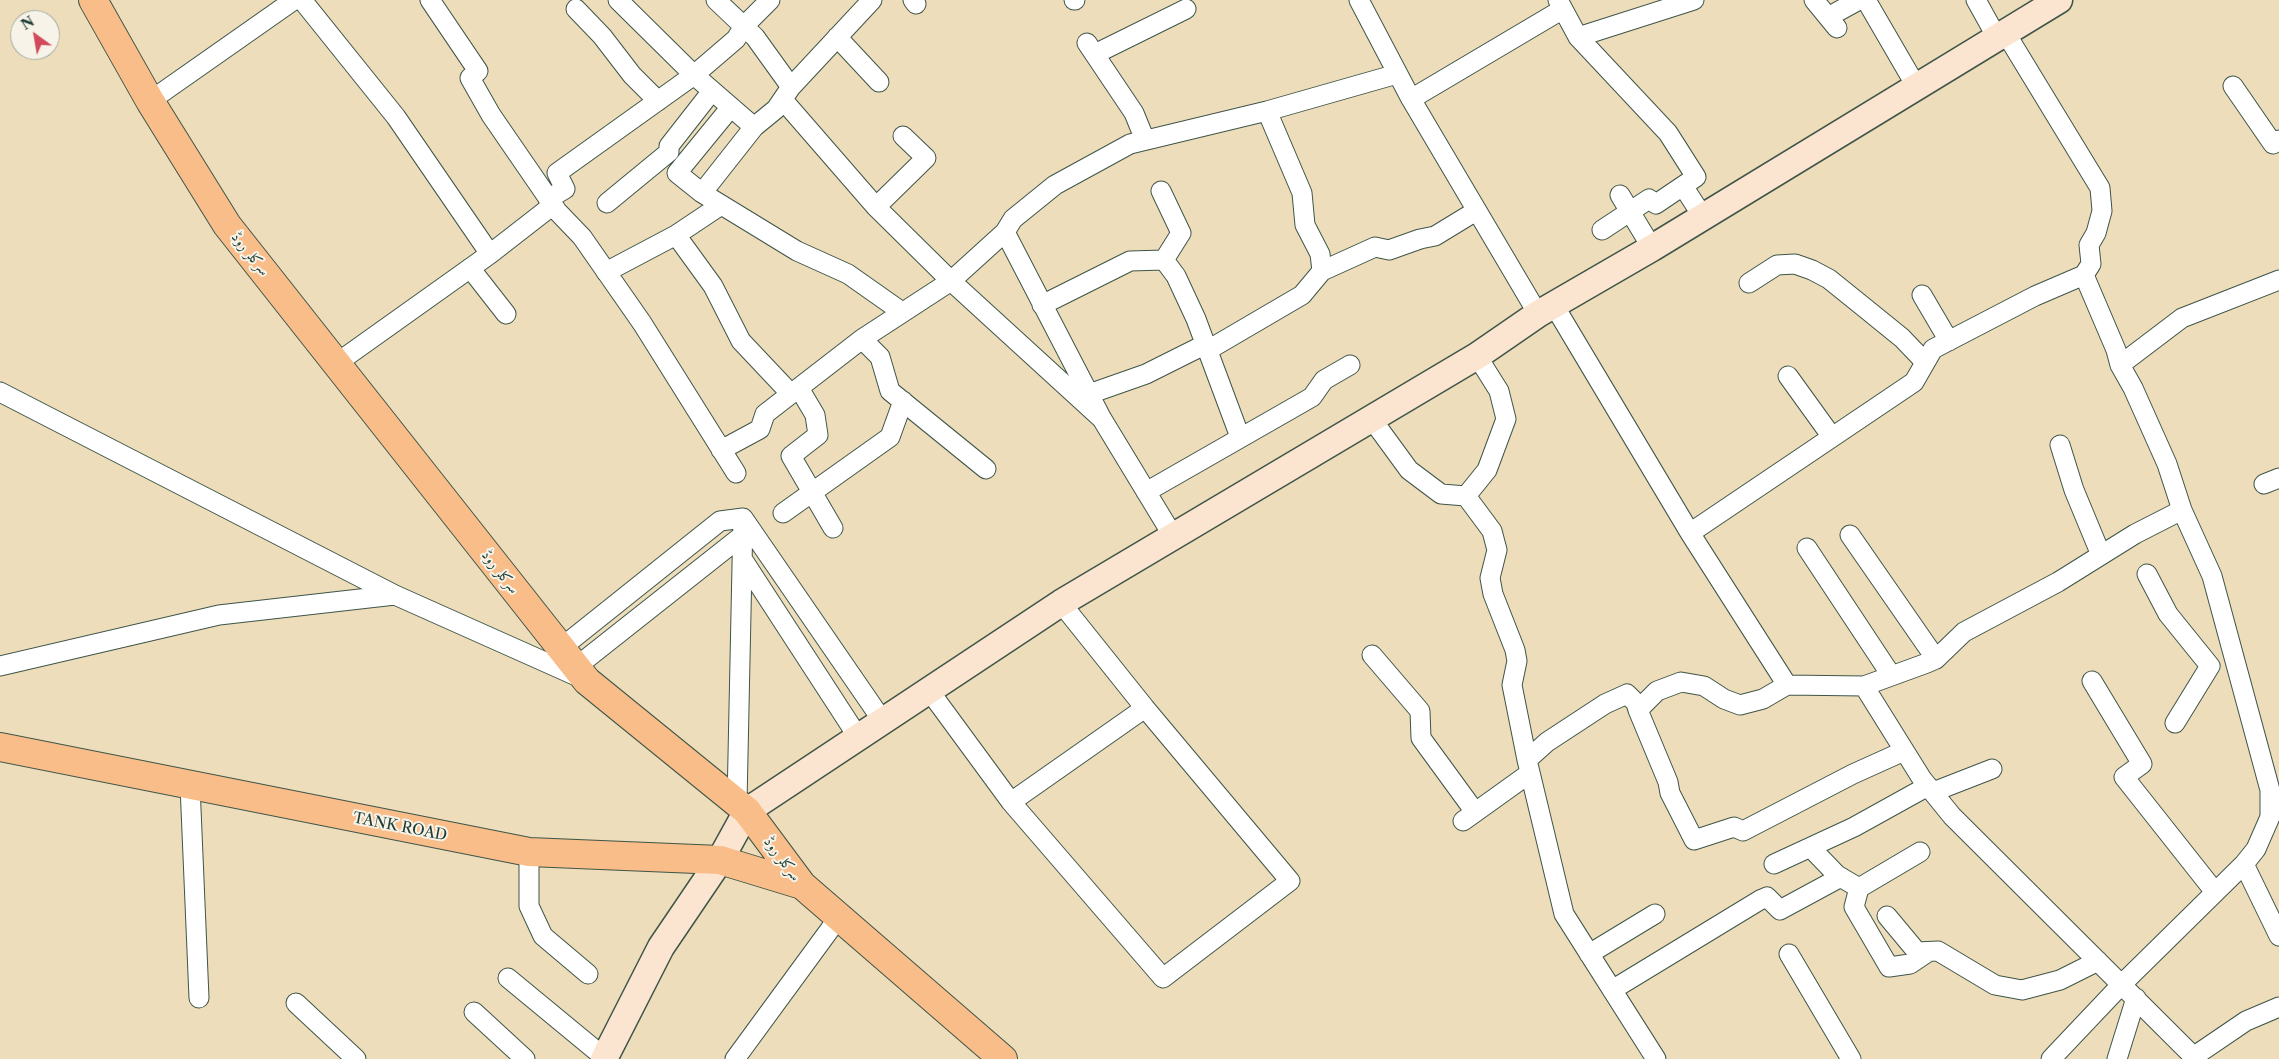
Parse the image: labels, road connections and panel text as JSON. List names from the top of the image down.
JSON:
{
  "streets": {
    "main road": ["سرکلر روڈ", "TANK ROAD"]
  },
  "crossings": [
    ["سرکلر روڈ", "TANK ROAD"]
  ],
  "north": "top left"
}
